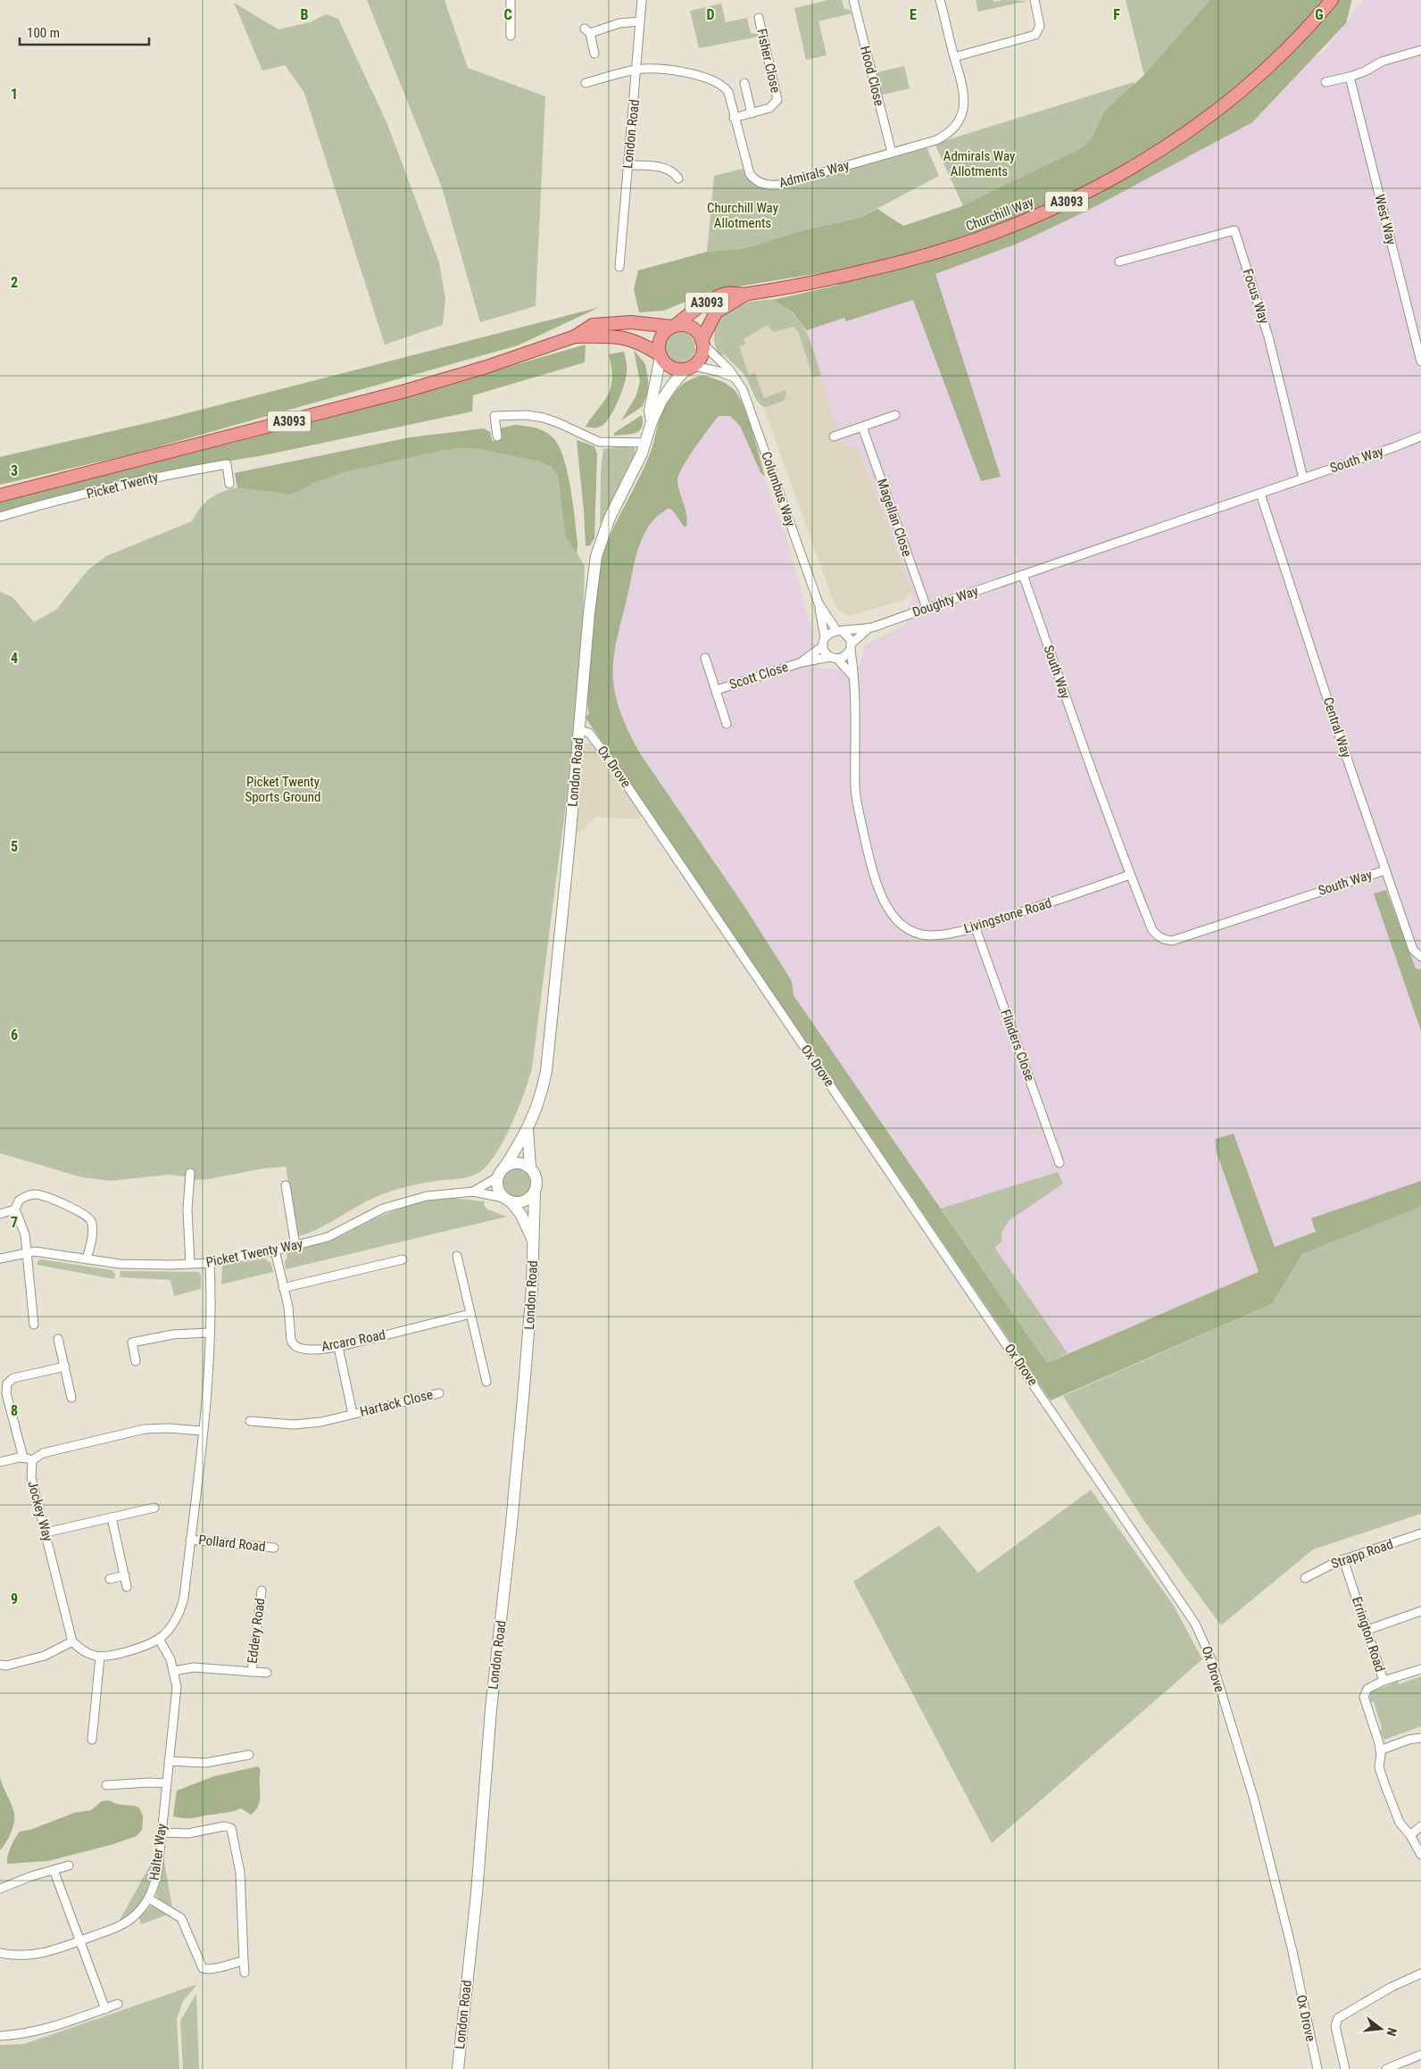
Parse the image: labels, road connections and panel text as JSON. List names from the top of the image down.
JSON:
{
  "streets": {
    "main road": ["London Road", "A3093", "Churchill Way"],
    "street": [
      "Fisher Close",
      "Hood Close",
      "Admirals Way",
      "West Way",
      "Focus Way",
      "South Way",
      "Picket Twenty",
      "Columbus Way",
      "Magellan Close",
      "Doughty Way",
      "Scott Close",
      "Central Way",
      "Ox Drove",
      "Livingstone Road",
      "Flinders Close",
      "Picket Twenty Way",
      "Arcaro Road",
      "Hartack Close",
      "Jockey Way",
      "Pollard Road",
      "Strapp Road",
      "Eddery Road",
      "Errington Road",
      "Halter Way"
    ]
  },
  "crossings": [
    ["Fisher Close", "Admirals Way"],
    ["Hood Close", "Admirals Way"],
    ["London Road", "Admirals Way"],
    ["London Road", "A3093"],
    ["London Road", "Churchill Way"],
    ["London Road", "Columbus Way"],
    ["London Road", "Ox Drove"],
    ["A3093", "Churchill Way"],
    ["A3093", "Columbus Way"],
    ["Churchill Way", "Columbus Way"],
    ["Focus Way", "South Way"],
    ["South Way", "Doughty Way"],
    ["South Way", "Central Way"],
    ["South Way", "Livingstone Road"],
    ["Columbus Way", "Doughty Way"],
    ["Columbus Way", "Scott Close"],
    ["Columbus Way", "Livingstone Road"],
    ["Magellan Close", "Doughty Way"],
    ["Doughty Way", "Scott Close"],
    ["Doughty Way", "Livingstone Road"],
    ["Scott Close", "Livingstone Road"],
    ["Livingstone Road", "Flinders Close"],
    ["Picket Twenty Way", "Arcaro Road"],
    ["Arcaro Road", "Hartack Close"],
    ["Strapp Road", "Errington Road"]
  ],
  "parks": ["Admirals Way Allotments", "Churchill Way Allotments", "Picket Twenty Sports Ground"],
  "scale_bar": "100 m",
  "north": "right",
  "grid": {
    "columns": [
      "B",
      "C",
      "D",
      "E",
      "F",
      "G"
    ],
    "rows": [
      "1",
      "2",
      "3",
      "4",
      "5",
      "6",
      "7",
      "8",
      "9"
    ]
  }
}
